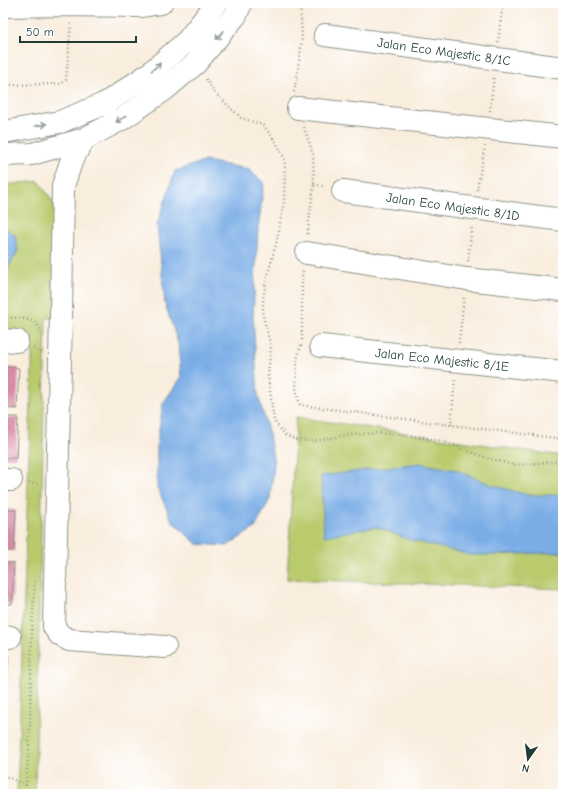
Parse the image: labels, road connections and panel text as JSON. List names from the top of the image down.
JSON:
{
  "streets": {
    "street": ["Jalan Eco Majestic 8/1C", "Jalan Eco Majestic 8/1D", "Jalan Eco Majestic 8/1E"]
  },
  "scale_bar": "50 m",
  "north": "bottom"
}
